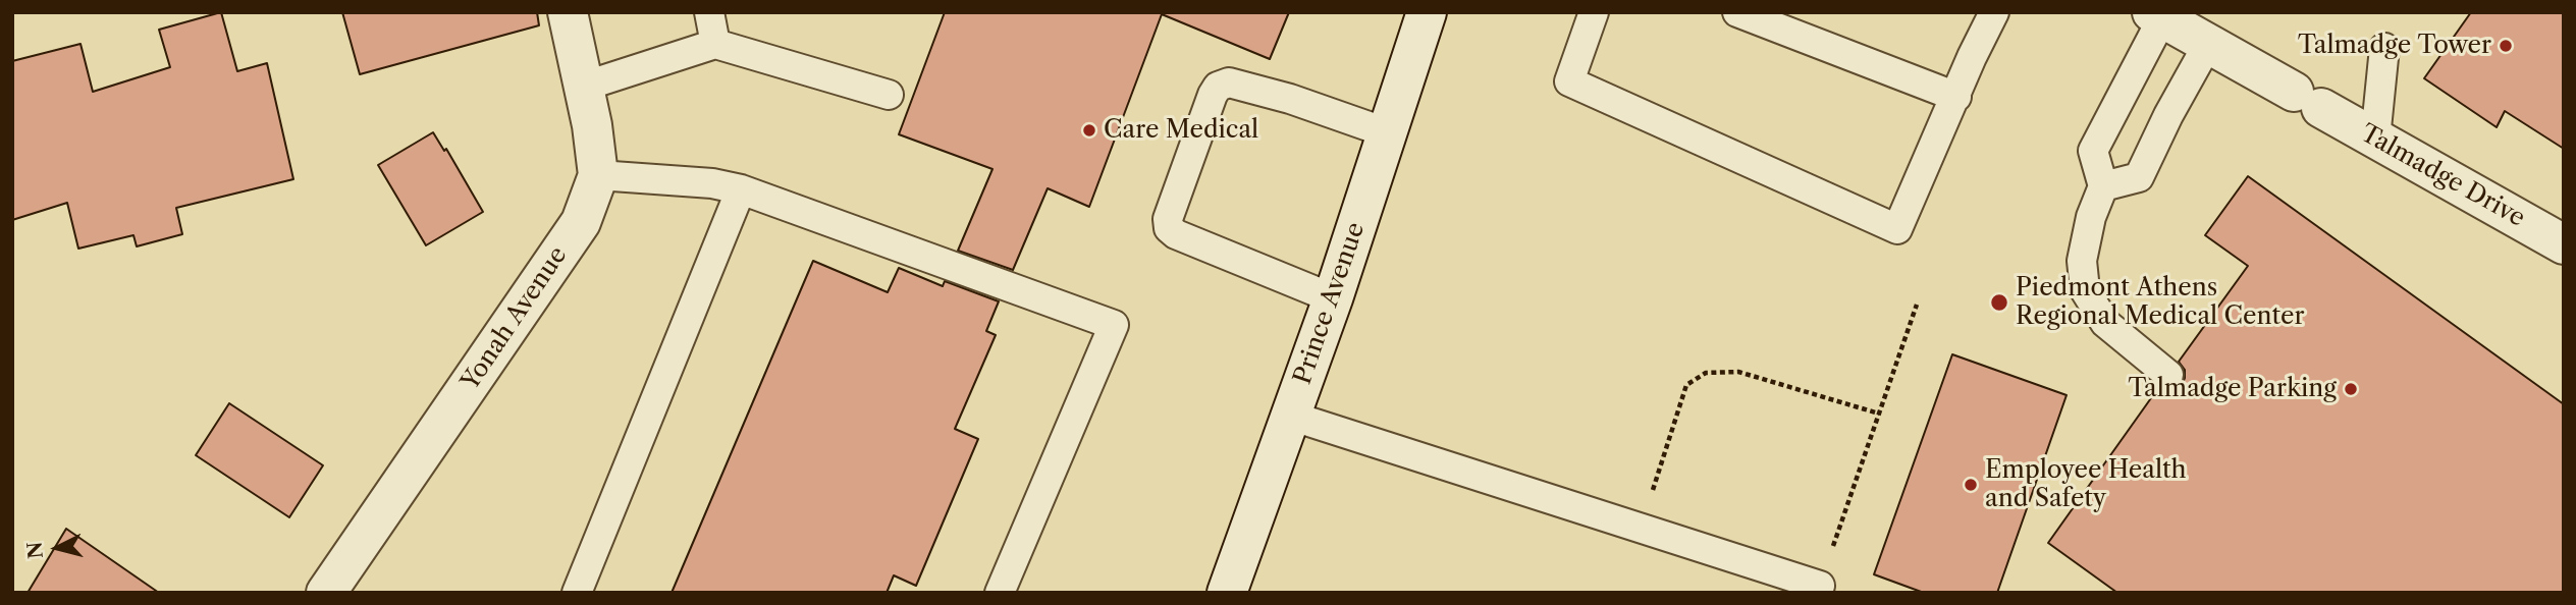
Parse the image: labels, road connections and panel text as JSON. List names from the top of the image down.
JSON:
{
  "streets": {
    "street": ["Talmadge Drive", "Prince Avenue", "Yonah Avenue"]
  },
  "places": [
    "Talmadge Tower",
    "Care Medical",
    "Piedmont Athens Regional Medical Center",
    "Talmadge Parking",
    "Employee Health and Safety"
  ],
  "north": "left"
}
